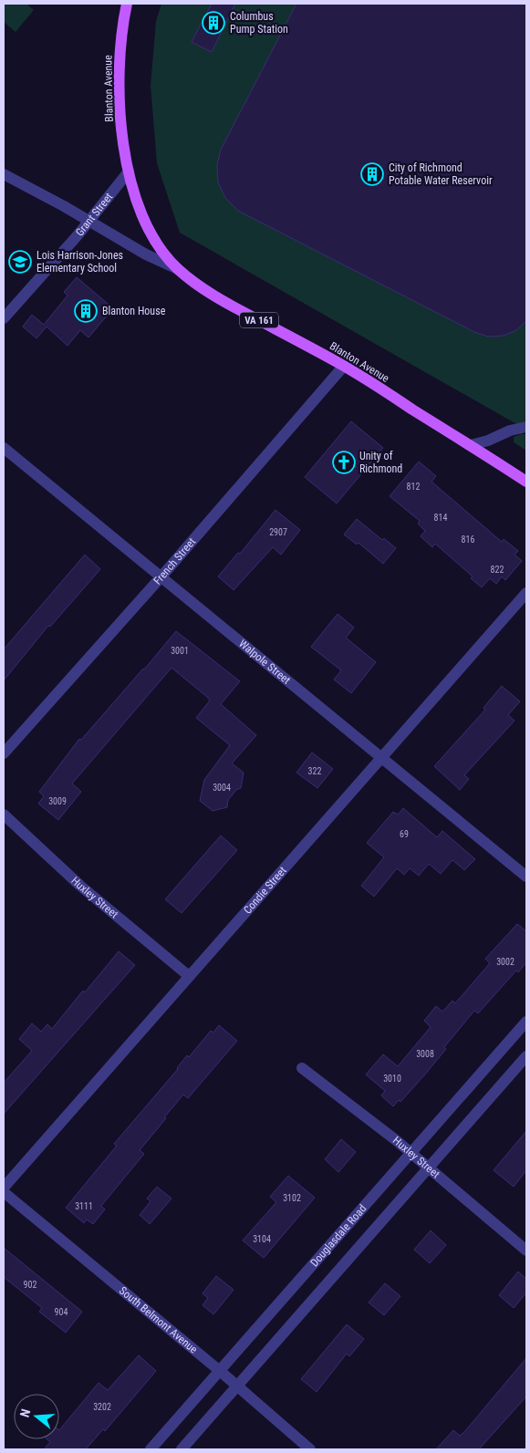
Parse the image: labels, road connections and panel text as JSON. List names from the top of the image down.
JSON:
{
  "streets": {
    "main road": ["Blanton Avenue", "VA 161"],
    "street": [
      "Grant Street",
      "French Street",
      "Walpole Street",
      "Condie Street",
      "Huxley Street",
      "Douglasdale Road",
      "South Belmont Avenue"
    ]
  },
  "crossings": [
    ["Blanton Avenue", "Grant Street"],
    ["Blanton Avenue", "French Street"],
    ["French Street", "Walpole Street"],
    ["Walpole Street", "Condie Street"],
    ["Condie Street", "Huxley Street"],
    ["Huxley Street", "Douglasdale Road"],
    ["Douglasdale Road", "South Belmont Avenue"]
  ],
  "places": {
    "building": ["Columbus Pump Station", "City of Richmond Potable Water Reservoir", "Blanton House"],
    "school or university": ["Lois Harrison-Jones Elementary School"],
    "church": ["Unity of Richmond"]
  },
  "house_numbers": [
    "812",
    "814",
    "2907",
    "816",
    "822",
    "3001",
    "322",
    "3004",
    "3009",
    "69",
    "3002",
    "3008",
    "3010",
    "3102",
    "3111",
    "3104",
    "902",
    "904",
    "3202"
  ],
  "north": "left"
}
